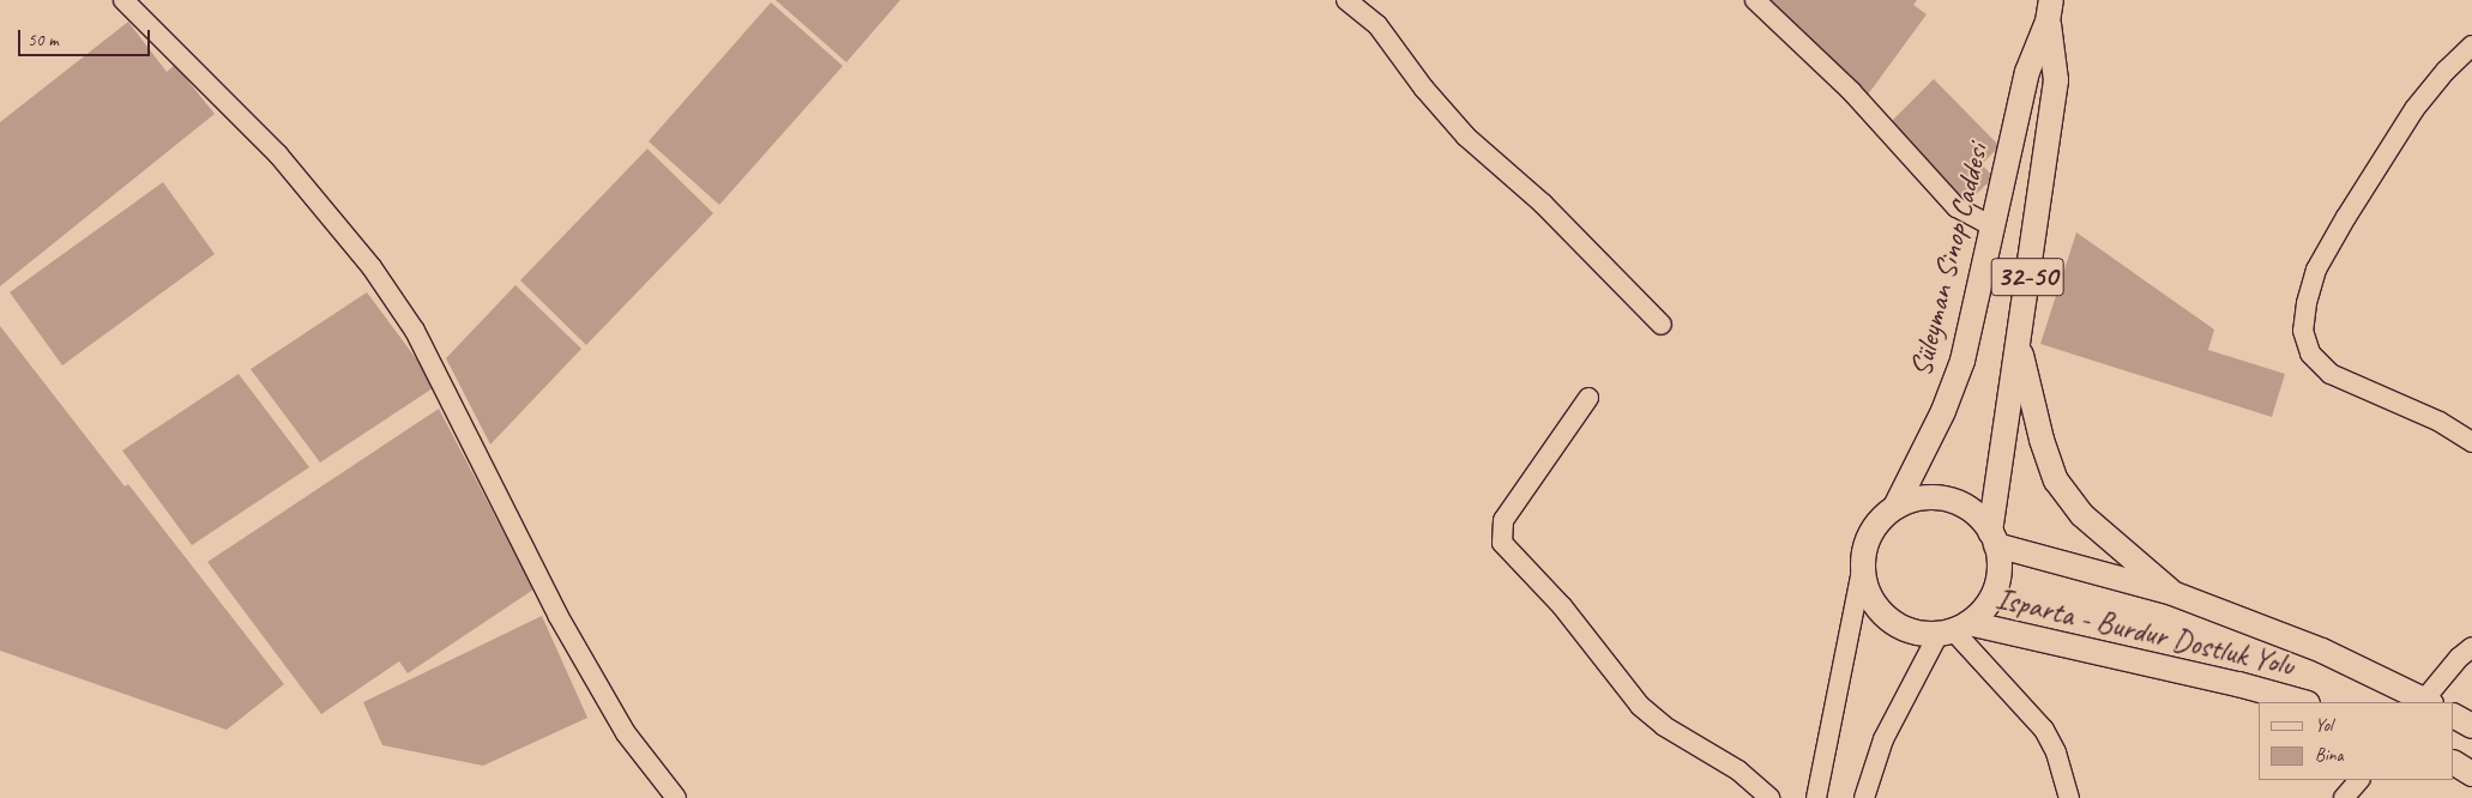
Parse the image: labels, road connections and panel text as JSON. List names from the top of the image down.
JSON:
{
  "streets": {
    "main road": ["Süleyman Sinop Caddesi", "32-50", "Isparta - Burdur Dostluk Yolu"]
  },
  "crossings": [
    ["Süleyman Sinop Caddesi", "Isparta - Burdur Dostluk Yolu"]
  ],
  "legend": ["Yol", "Bina"],
  "scale_bar": "50 m"
}
